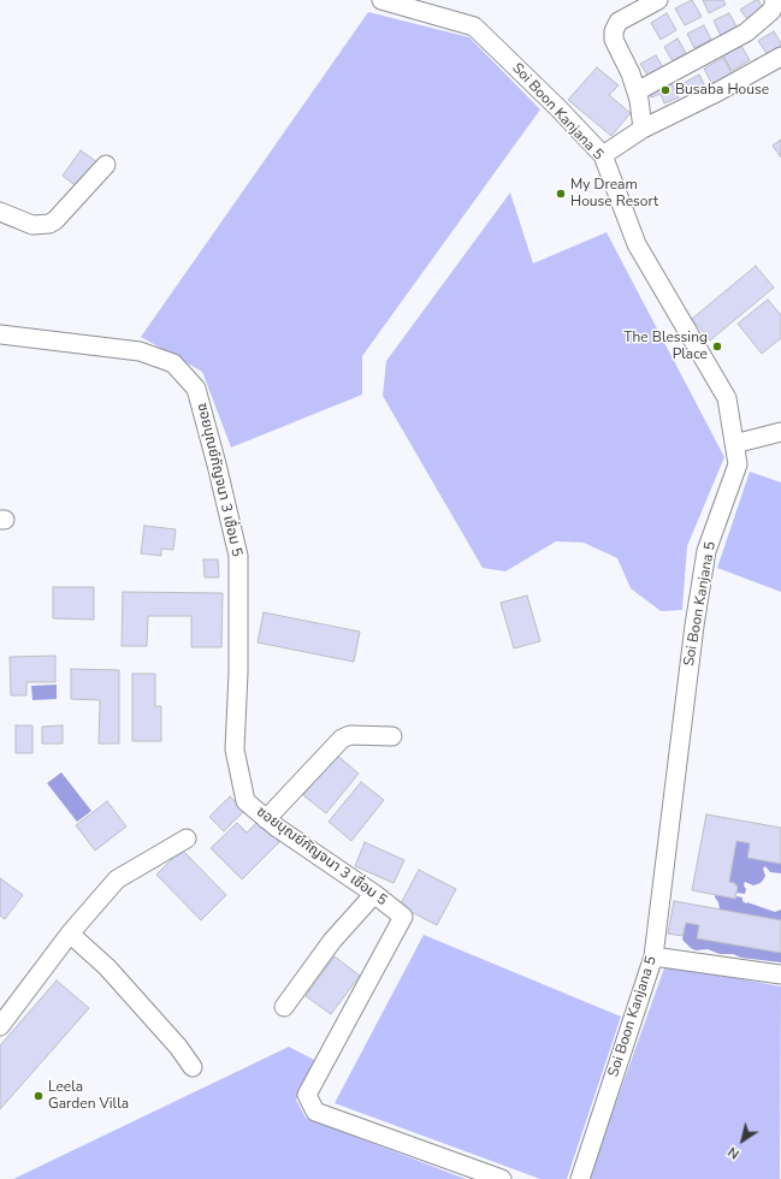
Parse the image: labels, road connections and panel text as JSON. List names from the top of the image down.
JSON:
{
  "streets": {
    "street": ["Soi Boon Kanjana 5", "ซอยบุณย์กัญจนา 3 เชื่อม 5"]
  },
  "places": [
    "Busaba House",
    "My Dream House Resort",
    "The Blessing Place",
    "Leela Garden Villa"
  ],
  "north": "bottom left"
}
